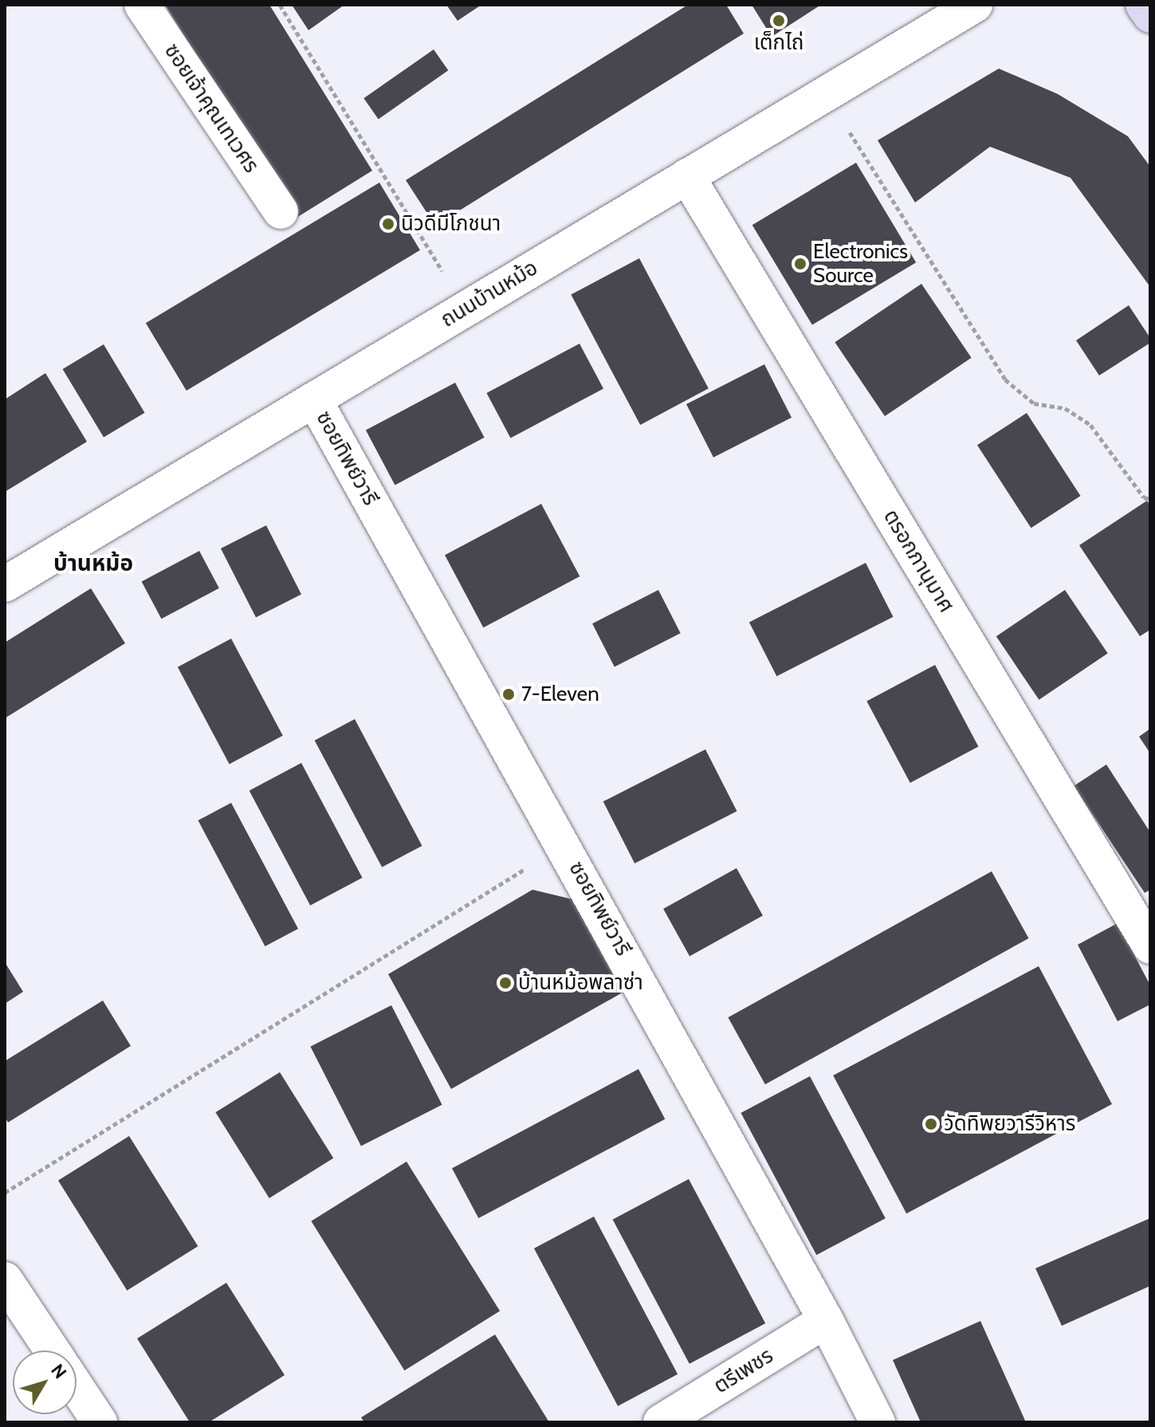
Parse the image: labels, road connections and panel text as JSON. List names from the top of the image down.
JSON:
{
  "streets": {
    "street": [
      "ซอยเจ้าคุณเทเวศร",
      "ถนนบ้านหม้อ",
      "ซอยทิพย์วารี",
      "ตรอกภานุมาศ",
      "ตรีเพชร"
    ]
  },
  "crossings": [
    ["ถนนบ้านหม้อ", "ซอยทิพย์วารี"],
    ["ถนนบ้านหม้อ", "ตรอกภานุมาศ"],
    ["ซอยทิพย์วารี", "ตรีเพชร"]
  ],
  "districts": ["บ้านหม้อ"],
  "places": [
    "เต็กไถ่",
    "นิวดีมีโภชนา",
    "Electronics Source",
    "7-Eleven",
    "บ้านหม้อพลาซ่า",
    "วัดทิพยวารีวิหาร"
  ],
  "north": "top right"
}
